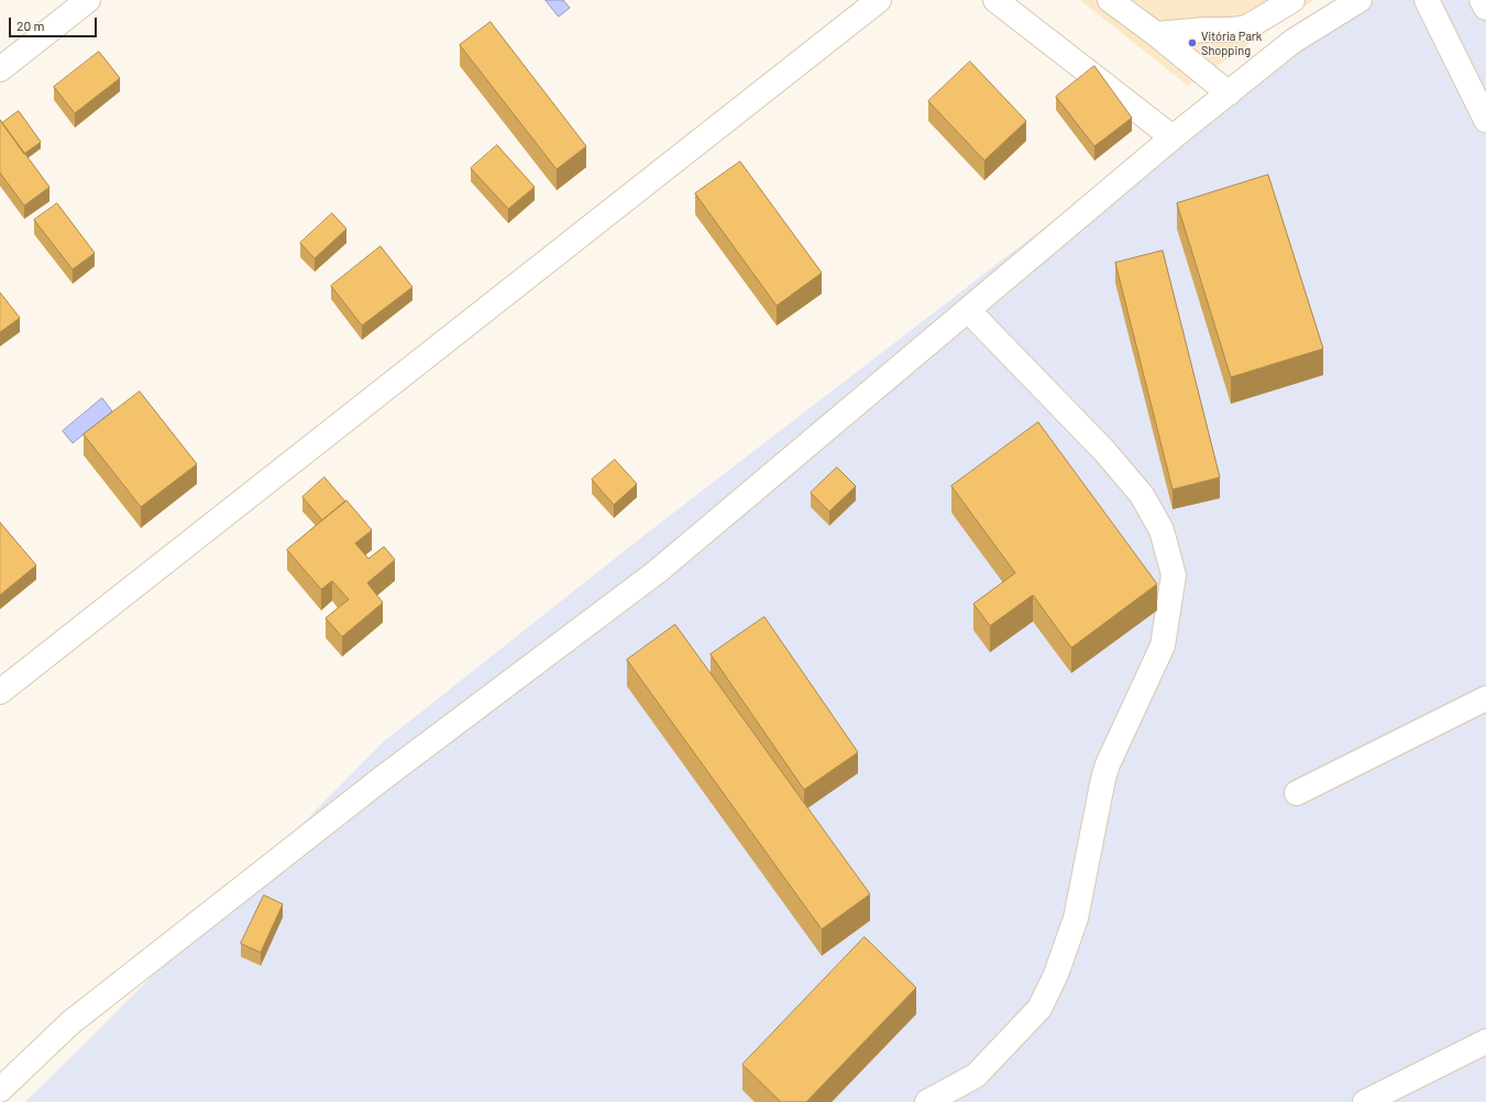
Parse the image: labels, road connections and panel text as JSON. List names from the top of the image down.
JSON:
{
  "places": ["Vitória Park Shopping"],
  "scale_bar": "20 m"
}
